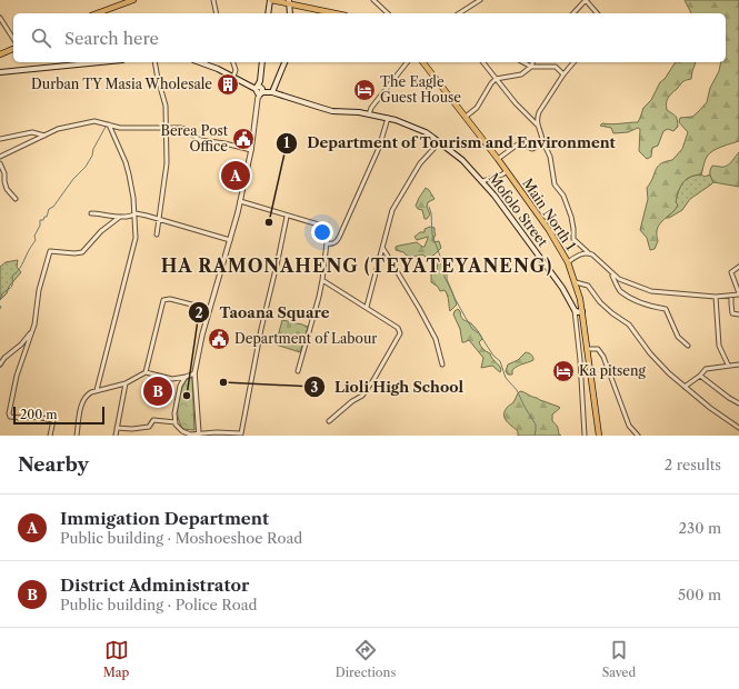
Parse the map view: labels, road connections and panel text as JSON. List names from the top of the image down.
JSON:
{
  "streets": {
    "main road": ["Mofolo Street", "Main North 1"]
  },
  "districts": ["HA RAMONAHENG (TEYATEYANENG)"],
  "places": {
    "building": ["Durban TY Masia Wholesale"],
    "hotel": ["The Eagle Guest House", "Ka pitseng"],
    "public building": ["Berea Post Office", "Department of Labour"],
    "other": ["Department of Tourism and Environment", "Lioli High School", "Taoana Square"]
  },
  "scale_bar": "200 m",
  "page": {
    "search": "Search here",
    "pins": ["A", "B"],
    "scale": "200 m",
    "heading": ["Nearby", "2 results"],
    "list": [
      {
        "mark": "A",
        "name": "Immigation Department",
        "note": "Public building · Moshoeshoe Road",
        "value": "230 m"
      },
      {
        "mark": "B",
        "name": "District Administrator",
        "note": "Public building · Police Road",
        "value": "500 m"
      }
    ],
    "nav": ["Map", "Directions", "Saved"]
  }
}
